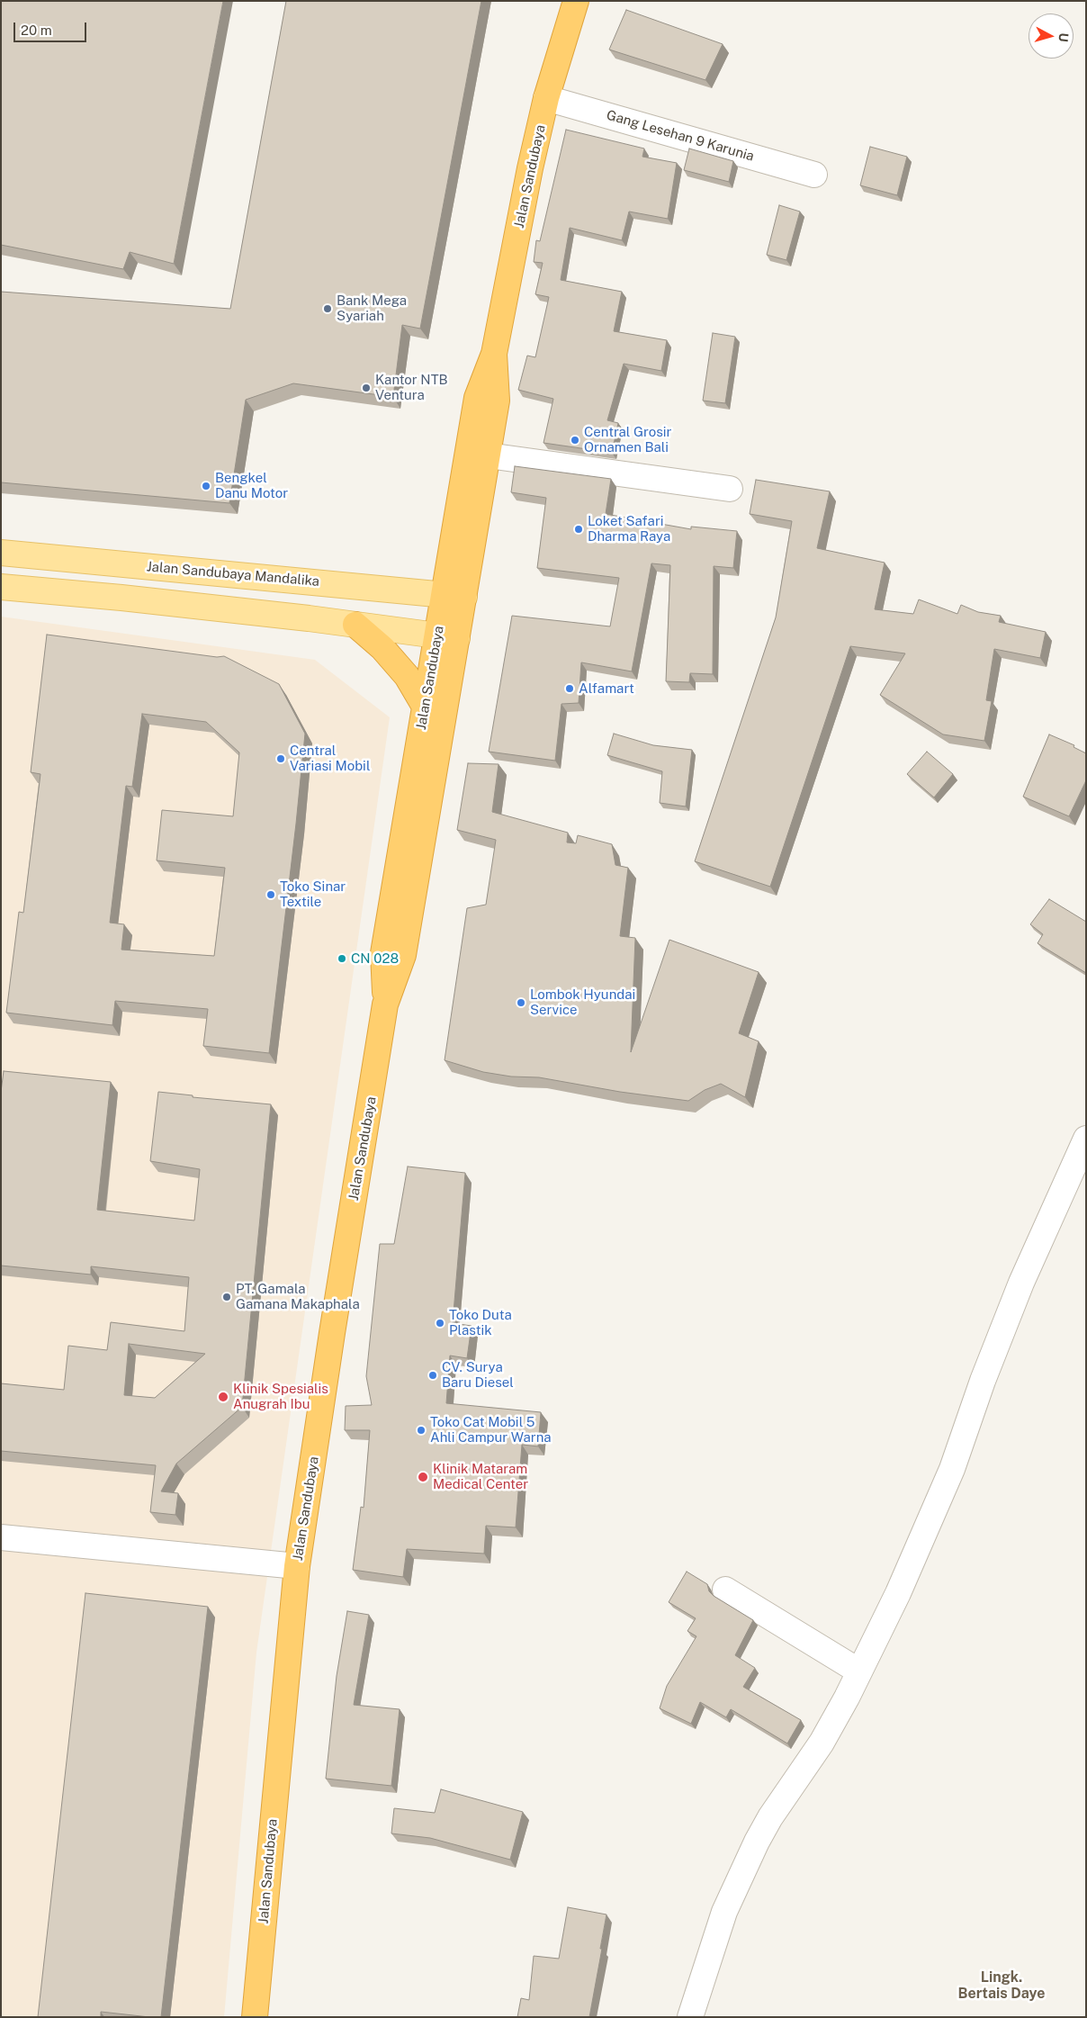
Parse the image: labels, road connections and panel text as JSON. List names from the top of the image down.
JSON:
{
  "streets": {
    "highway": ["Jalan Sandubaya"],
    "main road": ["Jalan Sandubaya Mandalika"],
    "street": ["Gang Lesehan 9 Karunia"]
  },
  "crossings": [
    ["Gang Lesehan 9 Karunia", "Jalan Sandubaya"],
    ["Jalan Sandubaya", "Jalan Sandubaya Mandalika"]
  ],
  "districts": ["Lingk. Bertais Daye"],
  "places": [
    "Bank Mega Syariah",
    "Kantor NTB Ventura",
    "Central Grosir Ornamen Bali",
    "Bengkel Danu Motor",
    "Loket Safari Dharma Raya",
    "Alfamart",
    "Central Variasi Mobil",
    "Toko Sinar Textile",
    "CN 028",
    "Lombok Hyundai Service",
    "PT. Gamala Gamana Makaphala",
    "Toko Duta Plastik",
    "CV. Surya Baru Diesel",
    "Klinik Spesialis Anugrah Ibu",
    "Toko Cat Mobil 5 Ahli Campur Warna",
    "Klinik Mataram Medical Center"
  ],
  "scale_bar": "20 m",
  "north": "right"
}
